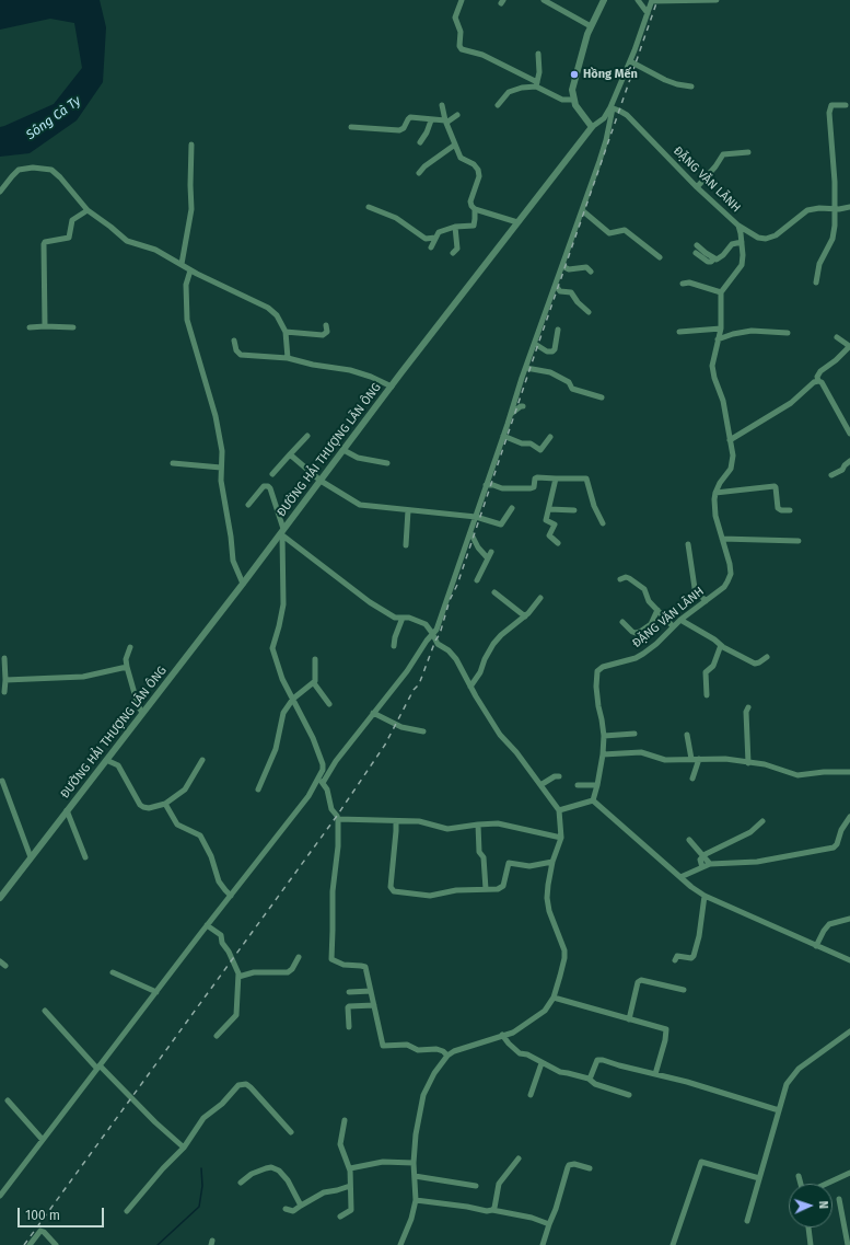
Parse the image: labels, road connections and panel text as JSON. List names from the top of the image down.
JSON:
{
  "streets": {
    "street": ["ĐẶNG VĂN LÃNH", "ĐƯỜNG HẢI THƯỢNG LÃN ÔNG"]
  },
  "water": ["Sông Cà Ty"],
  "places": ["Hồng Mến"],
  "scale_bar": "100 m",
  "north": "right"
}
